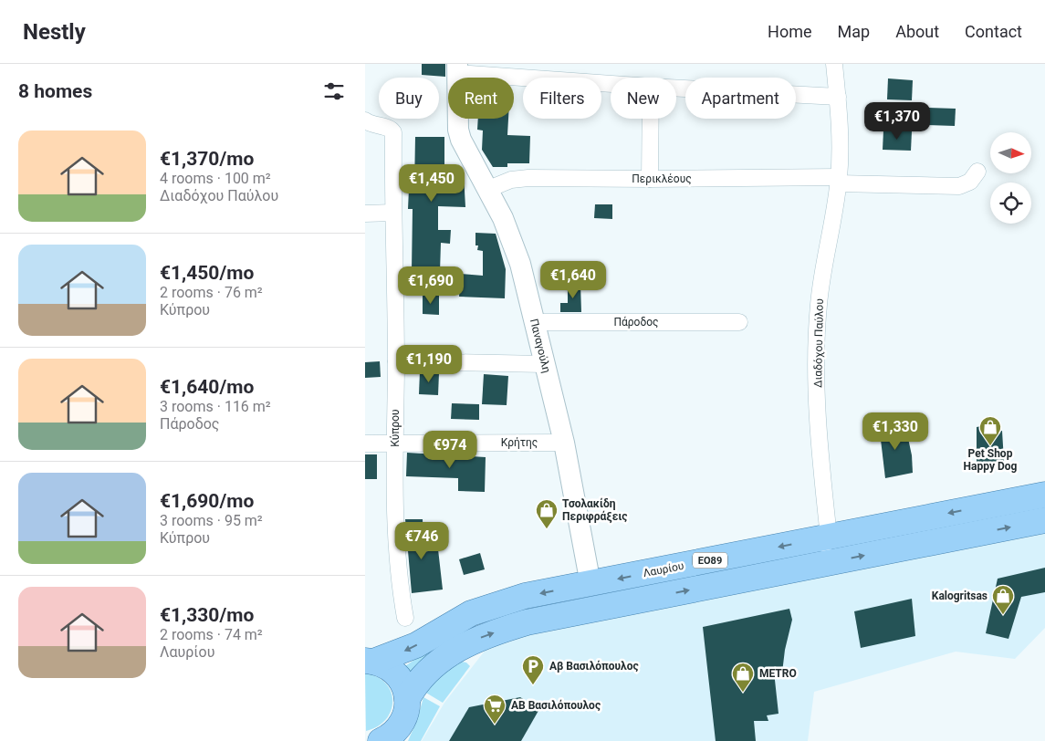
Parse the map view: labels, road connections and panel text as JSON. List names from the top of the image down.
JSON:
{
  "streets": {
    "main road": ["ΕΟ89", "Λαυρίου"],
    "street": [
      "Περικλέους",
      "Πάροδος",
      "Διαδόχου Παύλου",
      "Παναγούλη",
      "Κύπρου",
      "Κρήτης"
    ]
  },
  "crossings": [
    ["Περικλέους", "Διαδόχου Παύλου"],
    ["Περικλέους", "Παναγούλη"],
    ["Πάροδος", "Παναγούλη"],
    ["Διαδόχου Παύλου", "Λαυρίου"],
    ["Παναγούλη", "Κρήτης"],
    ["Παναγούλη", "Λαυρίου"],
    ["Κύπρου", "Κρήτης"],
    ["ΕΟ89", "Λαυρίου"]
  ],
  "places": {
    "shop": [
      "Pet Shop Happy Dog",
      "Τσολακίδη Περιφράξεις",
      "Kalogritsas",
      "METRO"
    ],
    "parking": ["Αβ Βασιλόπουλος"],
    "supermarket": ["ΑΒ Βασιλόπουλος"]
  },
  "north": "right",
  "page": {
    "header": "Nestly",
    "nav": [
      "Home",
      "Map",
      "About",
      "Contact"
    ],
    "heading": "8 homes",
    "chip": [
      "Buy",
      "Rent",
      "Filters",
      "New",
      "Apartment"
    ],
    "price": [
      "€1,370",
      "€1,450",
      "€1,640",
      "€1,690",
      "€1,190",
      "€1,330",
      "€974",
      "€746"
    ],
    "list": [
      {
        "name": "€1,370/mo",
        "note": "4 rooms · 100 m² · Διαδόχου Παύλου"
      },
      {
        "name": "€1,450/mo",
        "note": "2 rooms · 76 m² · Κύπρου"
      },
      {
        "name": "€1,640/mo",
        "note": "3 rooms · 116 m² · Πάροδος"
      },
      {
        "name": "€1,690/mo",
        "note": "3 rooms · 95 m² · Κύπρου"
      },
      {
        "name": "€1,330/mo",
        "note": "2 rooms · 74 m² · Λαυρίου"
      }
    ]
  }
}
